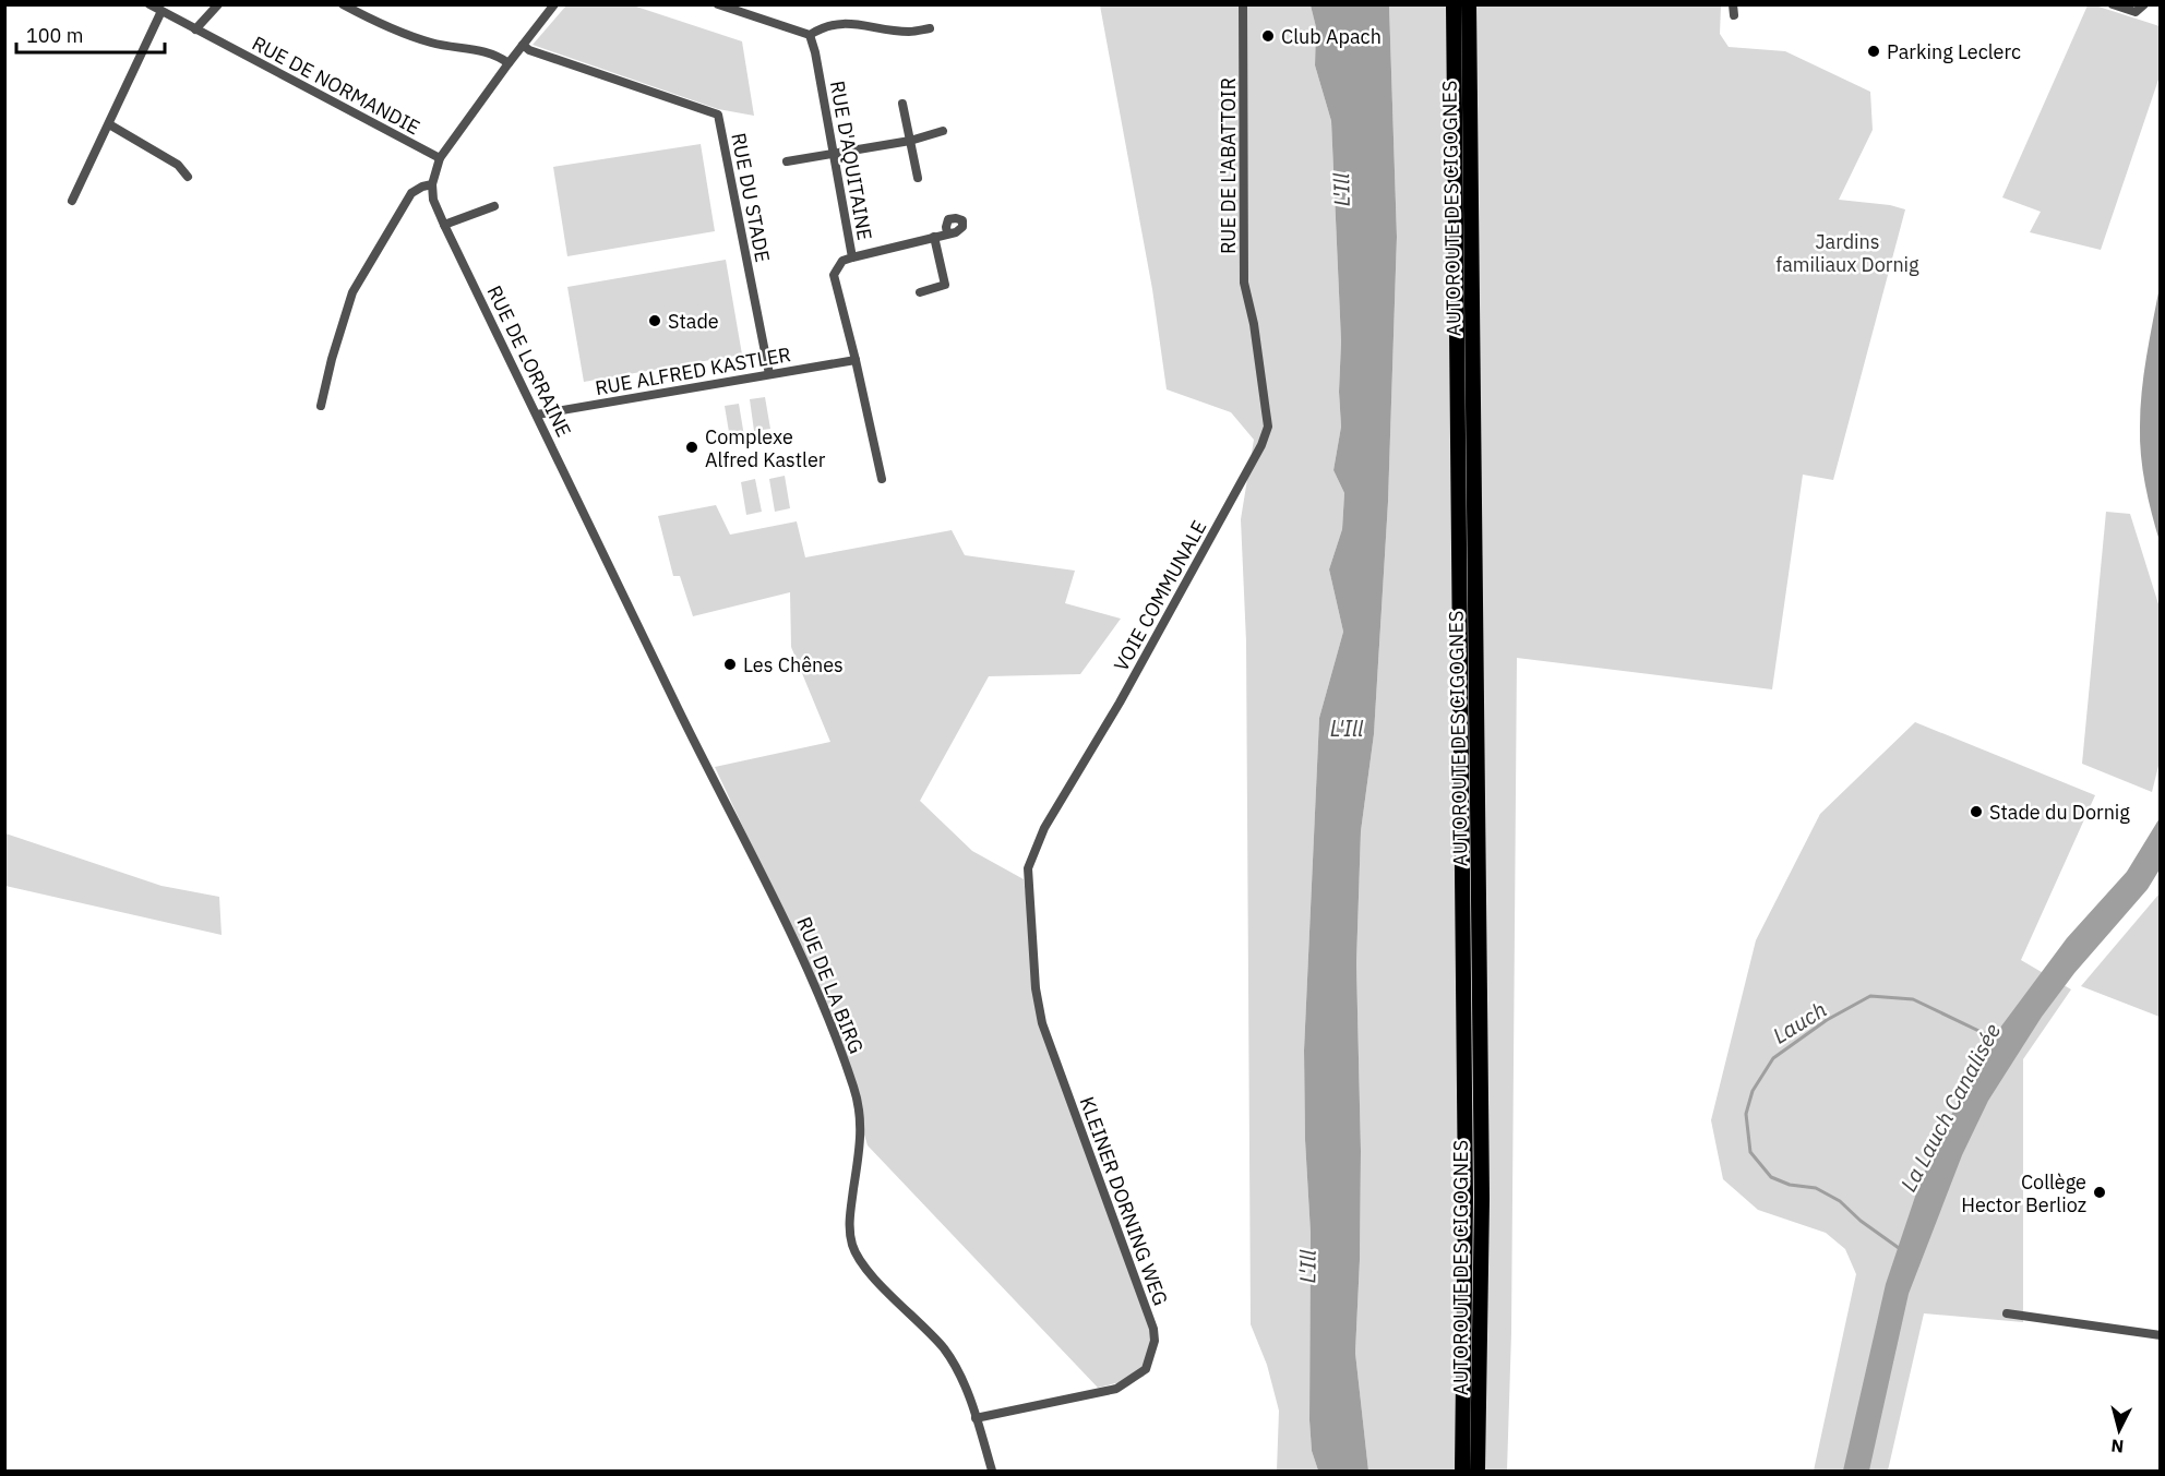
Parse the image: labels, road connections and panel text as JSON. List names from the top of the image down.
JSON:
{
  "streets": {
    "highway": ["AUTOROUTE DES CIGOGNES"],
    "street": [
      "RUE DE NORMANDIE",
      "RUE D'AQUITAINE",
      "RUE DE L'ABATTOIR",
      "RUE DU STADE",
      "RUE DE LORRAINE",
      "RUE ALFRED KASTLER",
      "VOIE COMMUNALE",
      "RUE DE LA BIRG",
      "KLEINER DORNING WEG"
    ]
  },
  "crossings": [
    ["RUE D'AQUITAINE", "RUE ALFRED KASTLER"],
    ["RUE DE L'ABATTOIR", "VOIE COMMUNALE"],
    ["RUE DU STADE", "RUE ALFRED KASTLER"],
    ["RUE DE LORRAINE", "RUE ALFRED KASTLER"],
    ["RUE DE LORRAINE", "RUE DE LA BIRG"],
    ["VOIE COMMUNALE", "KLEINER DORNING WEG"],
    ["RUE DE LA BIRG", "KLEINER DORNING WEG"]
  ],
  "water": ["L'Ill", "Lauch", "La Lauch Canalisée"],
  "parks": ["Jardins familiaux Dornig"],
  "places": [
    "Club Apach",
    "Parking Leclerc",
    "Stade",
    "Complexe Alfred Kastler",
    "Les Chênes",
    "Stade du Dornig",
    "Collège Hector Berlioz"
  ],
  "scale_bar": "100 m",
  "north": "bottom"
}
